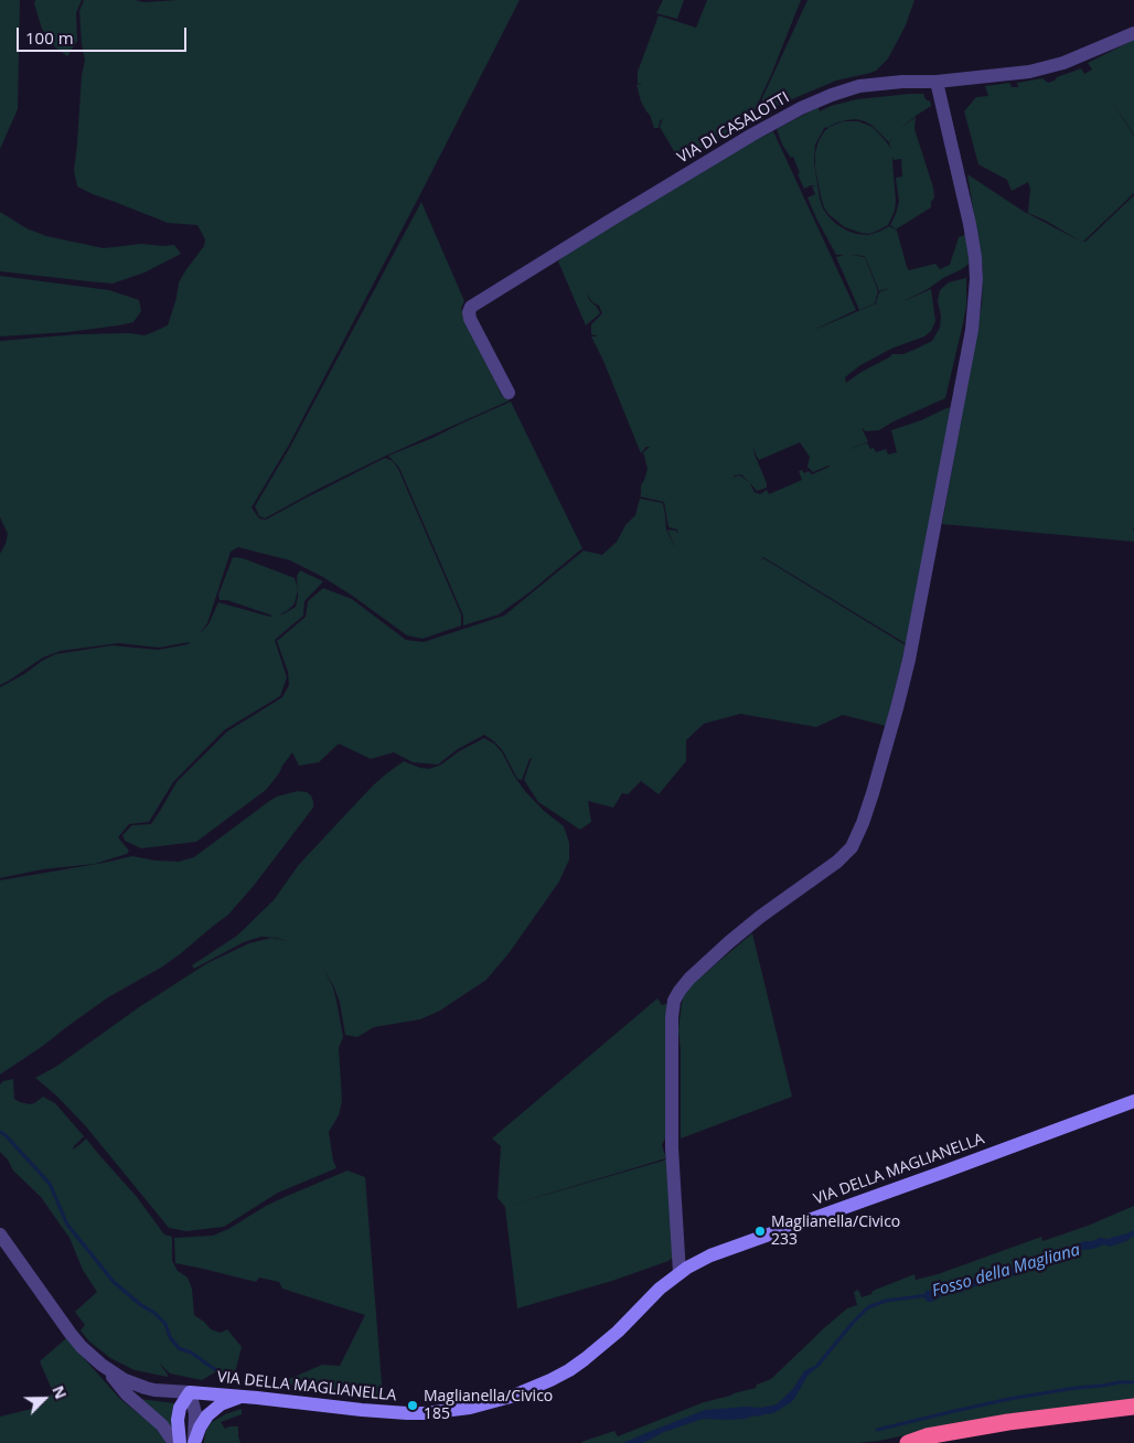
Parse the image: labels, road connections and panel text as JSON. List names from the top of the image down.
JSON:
{
  "streets": {
    "main road": ["VIA DELLA MAGLIANELLA"],
    "street": ["VIA DI CASALOTTI"]
  },
  "water": ["Fosso della Magliana"],
  "places": ["Maglianella/Civico 233", "Maglianella/Civico 185"],
  "scale_bar": "100 m",
  "north": "top right"
}
